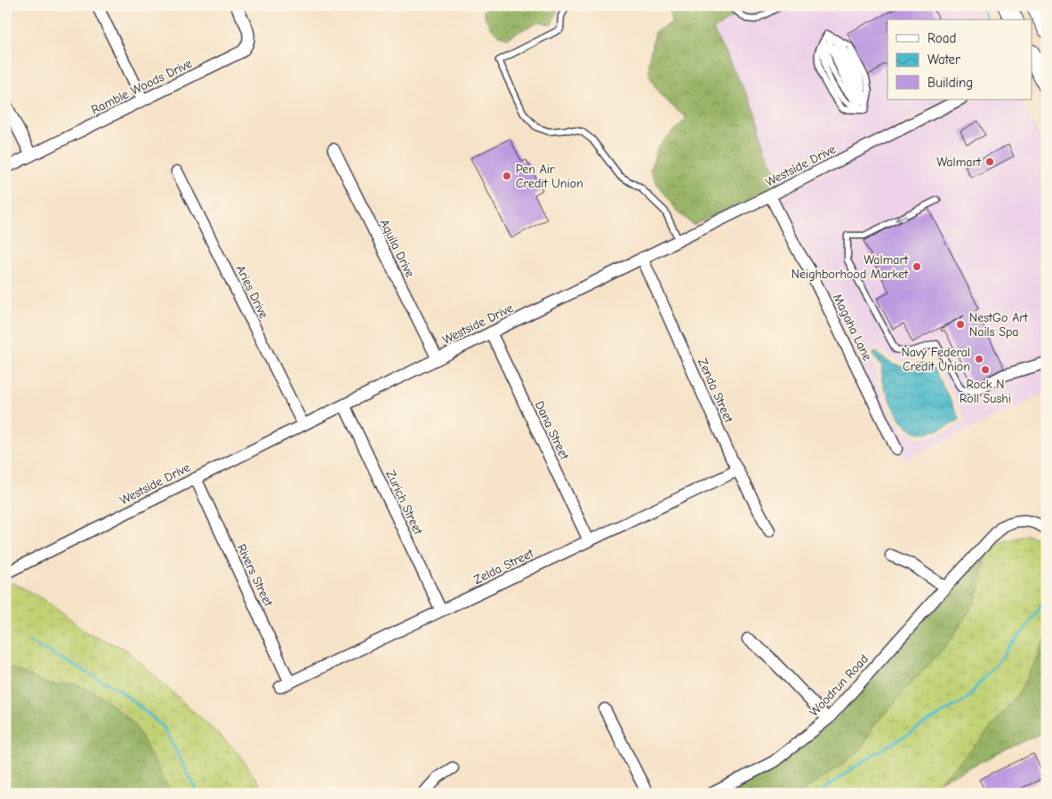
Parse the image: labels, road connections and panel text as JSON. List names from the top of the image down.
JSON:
{
  "streets": {
    "street": [
      "Ramble Woods Drive",
      "Westside Drive",
      "Aquila Drive",
      "Aries Drive",
      "Magaha Lane",
      "Zenda Street",
      "Dana Street",
      "Zurich Street",
      "Zelda Street",
      "Rivers Street",
      "Woodrun Road"
    ]
  },
  "crossings": [
    ["Westside Drive", "Aquila Drive"],
    ["Westside Drive", "Aries Drive"],
    ["Westside Drive", "Magaha Lane"],
    ["Westside Drive", "Zenda Street"],
    ["Westside Drive", "Dana Street"],
    ["Westside Drive", "Zurich Street"],
    ["Westside Drive", "Rivers Street"],
    ["Zenda Street", "Zelda Street"],
    ["Dana Street", "Zelda Street"],
    ["Zurich Street", "Zelda Street"],
    ["Zelda Street", "Rivers Street"]
  ],
  "places": [
    "Walmart",
    "Pen Air Credit Union",
    "Walmart Neighborhood Market",
    "NestGo Art Nails Spa",
    "Navy Federal Credit Union",
    "Rock N Roll Sushi"
  ],
  "legend": ["Road", "Water", "Building"]
}
